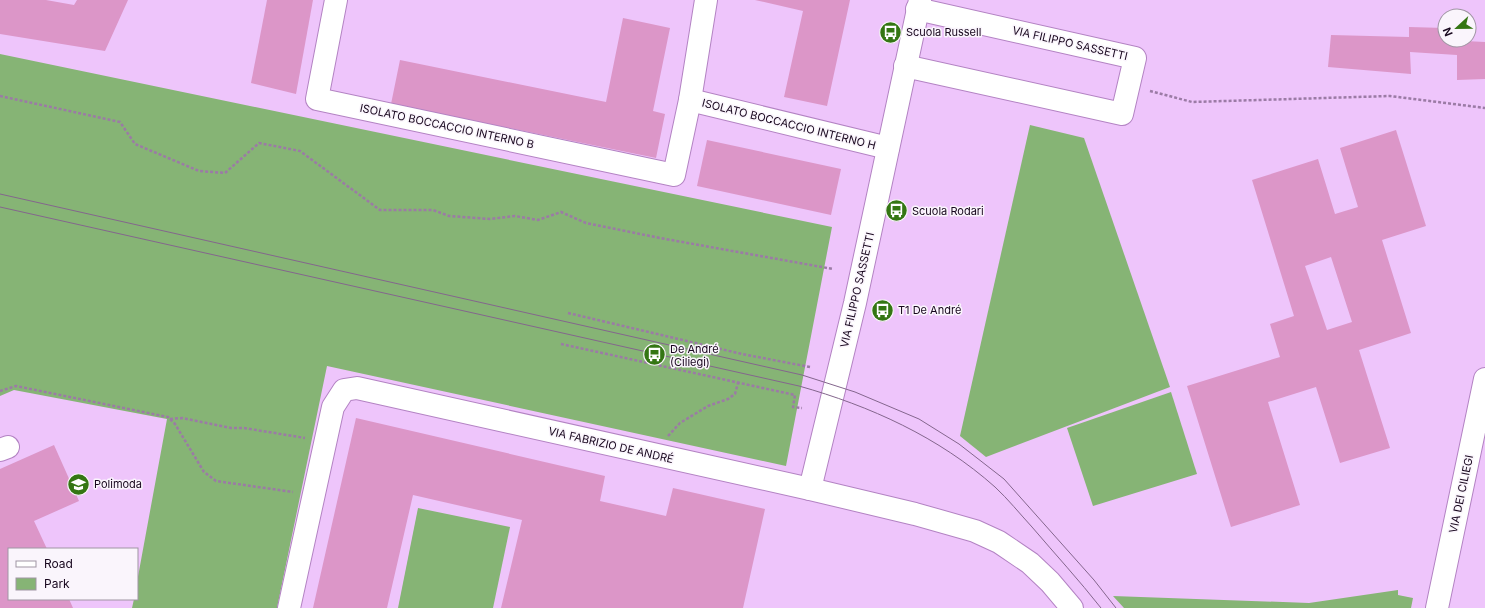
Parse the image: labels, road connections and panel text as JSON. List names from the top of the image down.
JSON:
{
  "streets": {
    "street": [
      "VIA FILIPPO SASSETTI",
      "ISOLATO BOCCACCIO INTERNO H",
      "ISOLATO BOCCACCIO INTERNO B",
      "VIA FABRIZIO DE ANDRÉ",
      "VIA DEI CILIEGI"
    ]
  },
  "crossings": [
    ["VIA FILIPPO SASSETTI", "ISOLATO BOCCACCIO INTERNO H"],
    ["VIA FILIPPO SASSETTI", "VIA FABRIZIO DE ANDRÉ"],
    ["ISOLATO BOCCACCIO INTERNO H", "ISOLATO BOCCACCIO INTERNO B"]
  ],
  "places": {
    "bus stop": [
      "Scuola Russell",
      "Scuola Rodari",
      "T1 De André",
      "De André (Ciliegi)"
    ],
    "school or university": ["Polimoda"]
  },
  "legend": ["Road", "Park"],
  "north": "left"
}
